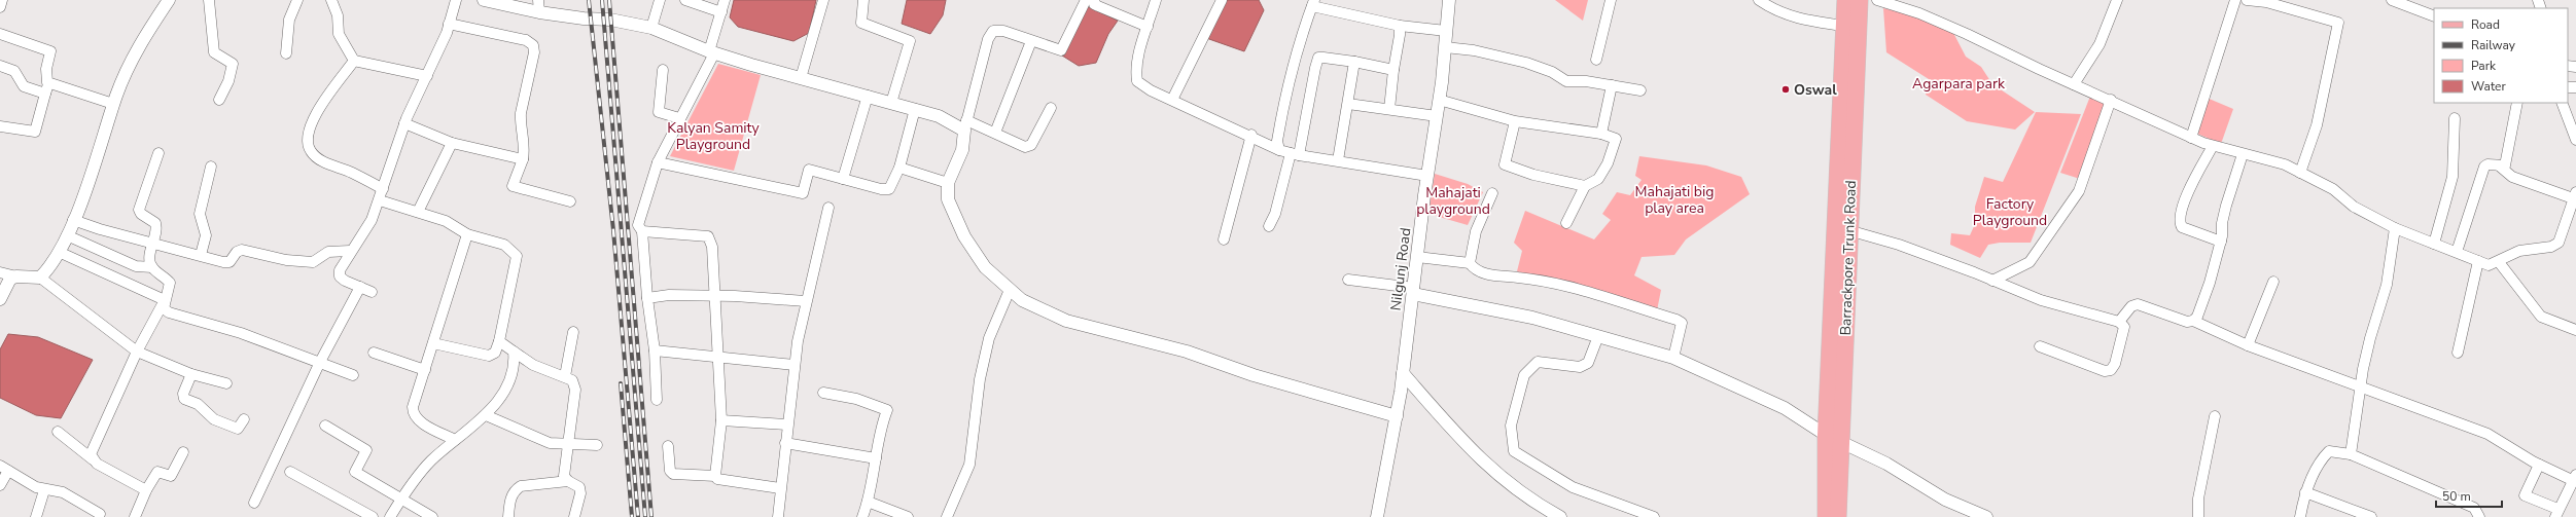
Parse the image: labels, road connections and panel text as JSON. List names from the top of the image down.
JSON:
{
  "streets": {
    "main road": ["Barrackpore Trunk Road"],
    "street": ["Nilgunj Road"]
  },
  "parks": [
    "Agarpara park",
    "Kalyan Samity Playground",
    "Mahajati big play area",
    "Mahajati playground",
    "Factory Playground"
  ],
  "places": ["Oswal"],
  "legend": [
    "Road",
    "Railway",
    "Park",
    "Water"
  ],
  "scale_bar": "50 m"
}
